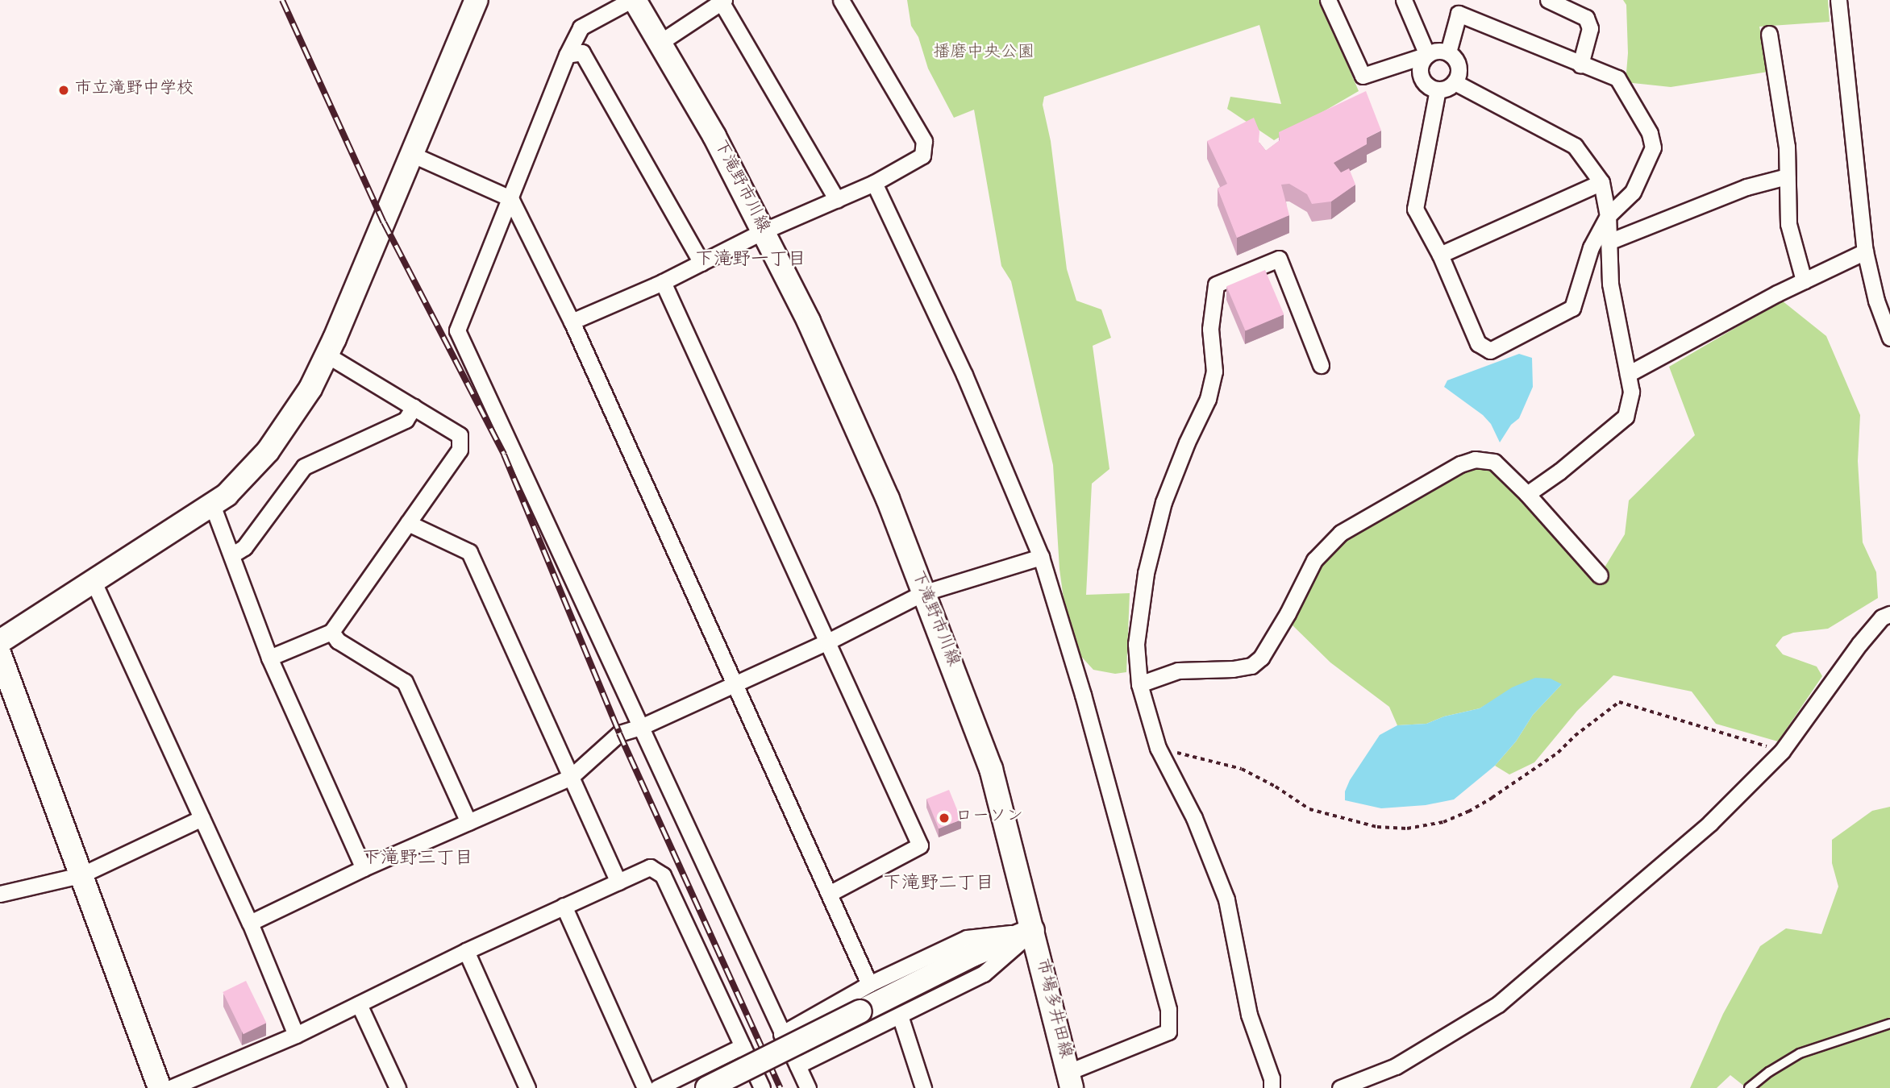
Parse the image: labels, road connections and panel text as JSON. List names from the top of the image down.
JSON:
{
  "streets": {
    "main road": ["下滝野市川線", "市場多井田線"]
  },
  "crossings": [
    ["下滝野市川線", "市場多井田線"]
  ],
  "districts": ["下滝野一丁目", "下滝野三丁目", "下滝野二丁目"],
  "parks": ["播磨中央公園"],
  "places": ["市立滝野中学校", "ローソン"]
}
